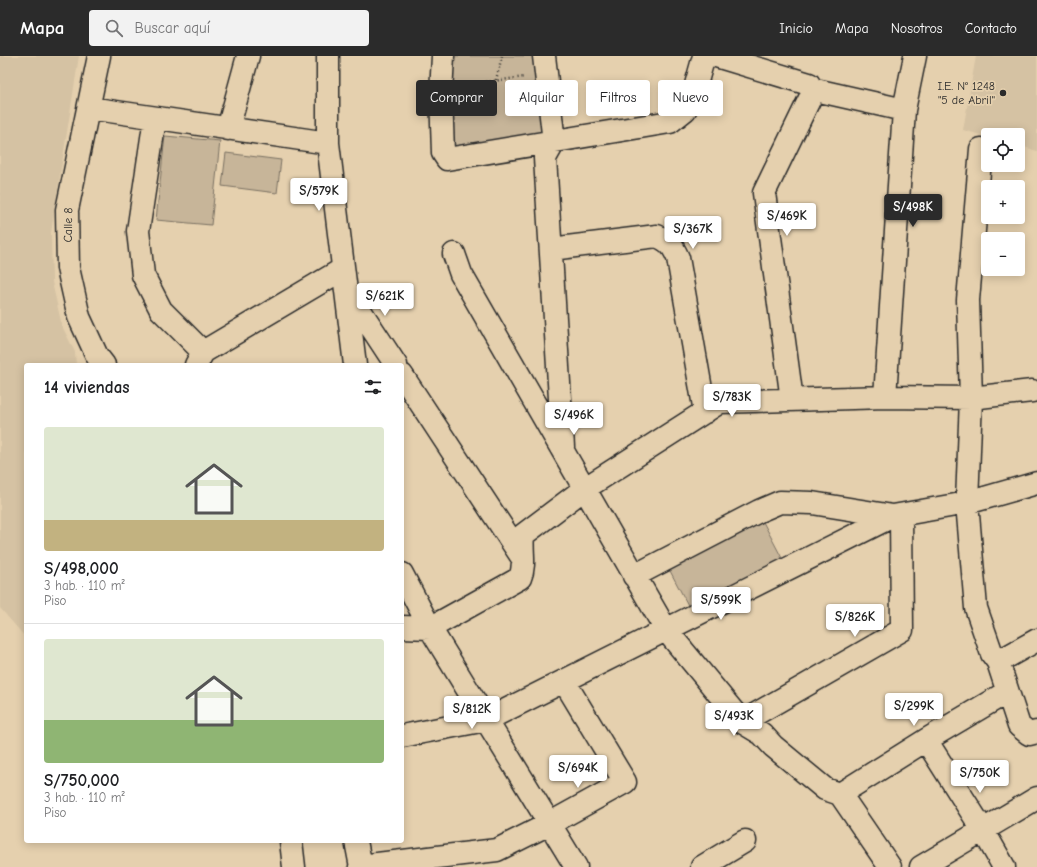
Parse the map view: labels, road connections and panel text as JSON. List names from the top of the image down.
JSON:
{
  "streets": {
    "street": ["Calle 8"]
  },
  "places": ["I.E. N° 1248 \"5 de Abril\""],
  "page": {
    "header": "Mapa",
    "search": "Buscar aquí",
    "nav": [
      "Inicio",
      "Mapa",
      "Nosotros",
      "Contacto"
    ],
    "chip": [
      "Comprar",
      "Alquilar",
      "Filtros",
      "Nuevo"
    ],
    "map_buttons": ["+", "−"],
    "price": [
      "S/579K",
      "S/498K",
      "S/469K",
      "S/367K",
      "S/621K",
      "S/783K",
      "S/496K",
      "S/599K",
      "S/826K",
      "S/299K",
      "S/812K",
      "S/493K",
      "S/694K",
      "S/750K"
    ],
    "heading": "14 viviendas",
    "list": [
      {
        "name": "S/498,000",
        "note": "3 hab. · 110 m² · Piso"
      },
      {
        "name": "S/750,000",
        "note": "3 hab. · 110 m² · Piso"
      }
    ]
  }
}
